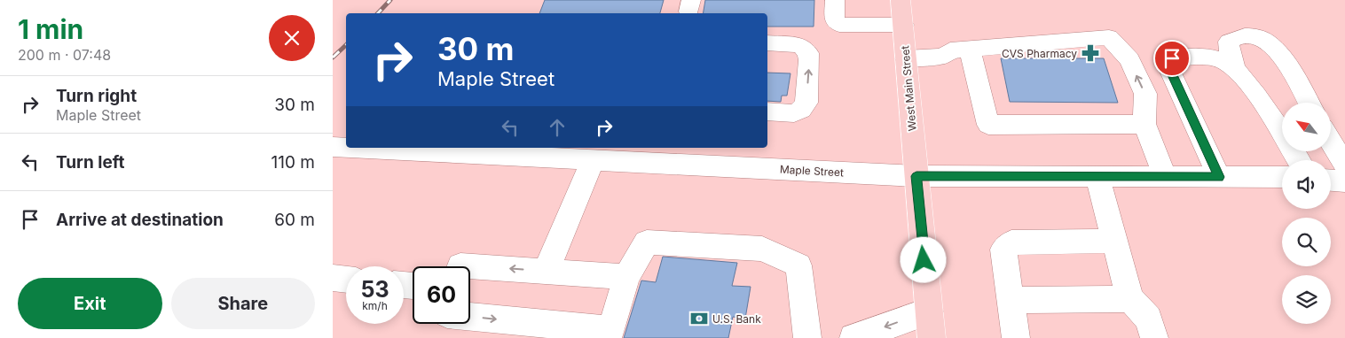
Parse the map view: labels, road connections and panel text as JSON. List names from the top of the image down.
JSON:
{
  "streets": {
    "main road": ["West Main Street"],
    "street": ["Maple Street"]
  },
  "crossings": [
    ["West Main Street", "Maple Street"]
  ],
  "places": {
    "pharmacy": ["CVS Pharmacy"],
    "bank": ["U.S. Bank"]
  },
  "north": "top left",
  "page": {
    "heading": ["1 min", "200 m · 07:48"],
    "turn": ["30 m", "Maple Street"],
    "list": [
      {
        "name": "Turn right",
        "note": "Maple Street",
        "value": "30 m"
      },
      {
        "name": "Turn left",
        "value": "110 m"
      },
      {
        "name": "Arrive at destination",
        "value": "60 m"
      }
    ],
    "speed": "53 km/h",
    "limit": "60",
    "buttons": ["Exit", "Share"]
  }
}
